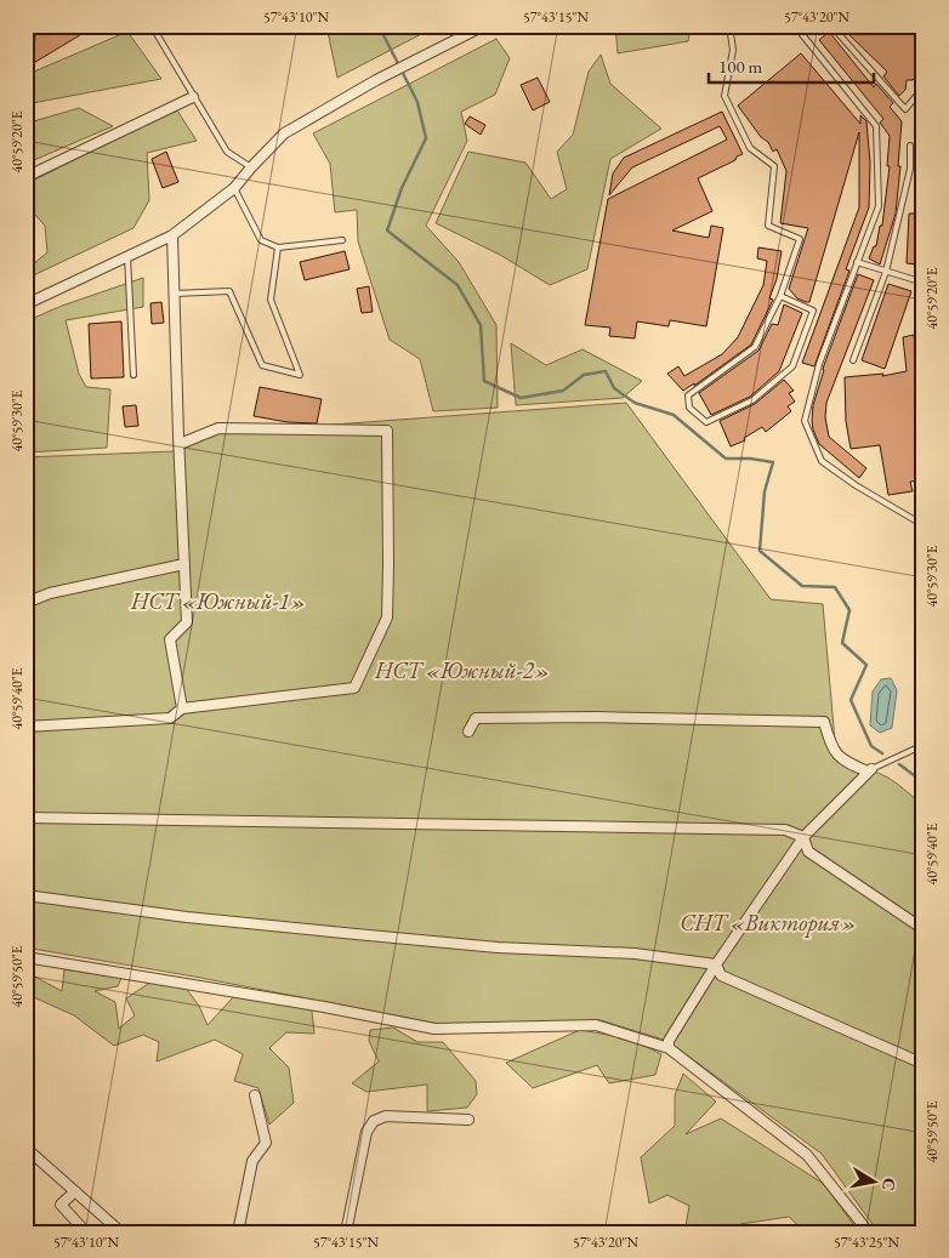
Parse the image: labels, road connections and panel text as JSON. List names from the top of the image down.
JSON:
{
  "parks": ["НСТ «Южный-1»", "НСТ «Южный-2»", "СНТ «Виктория»"],
  "scale_bar": "100 m",
  "north": "right",
  "coordinates": [
    "57°43'10\"N",
    "57°43'15\"N",
    "57°43'20\"N",
    "40°59'20\"E",
    "40°59'30\"E",
    "40°59'40\"E",
    "40°59'50\"E",
    "57°43'25\"N"
  ]
}
